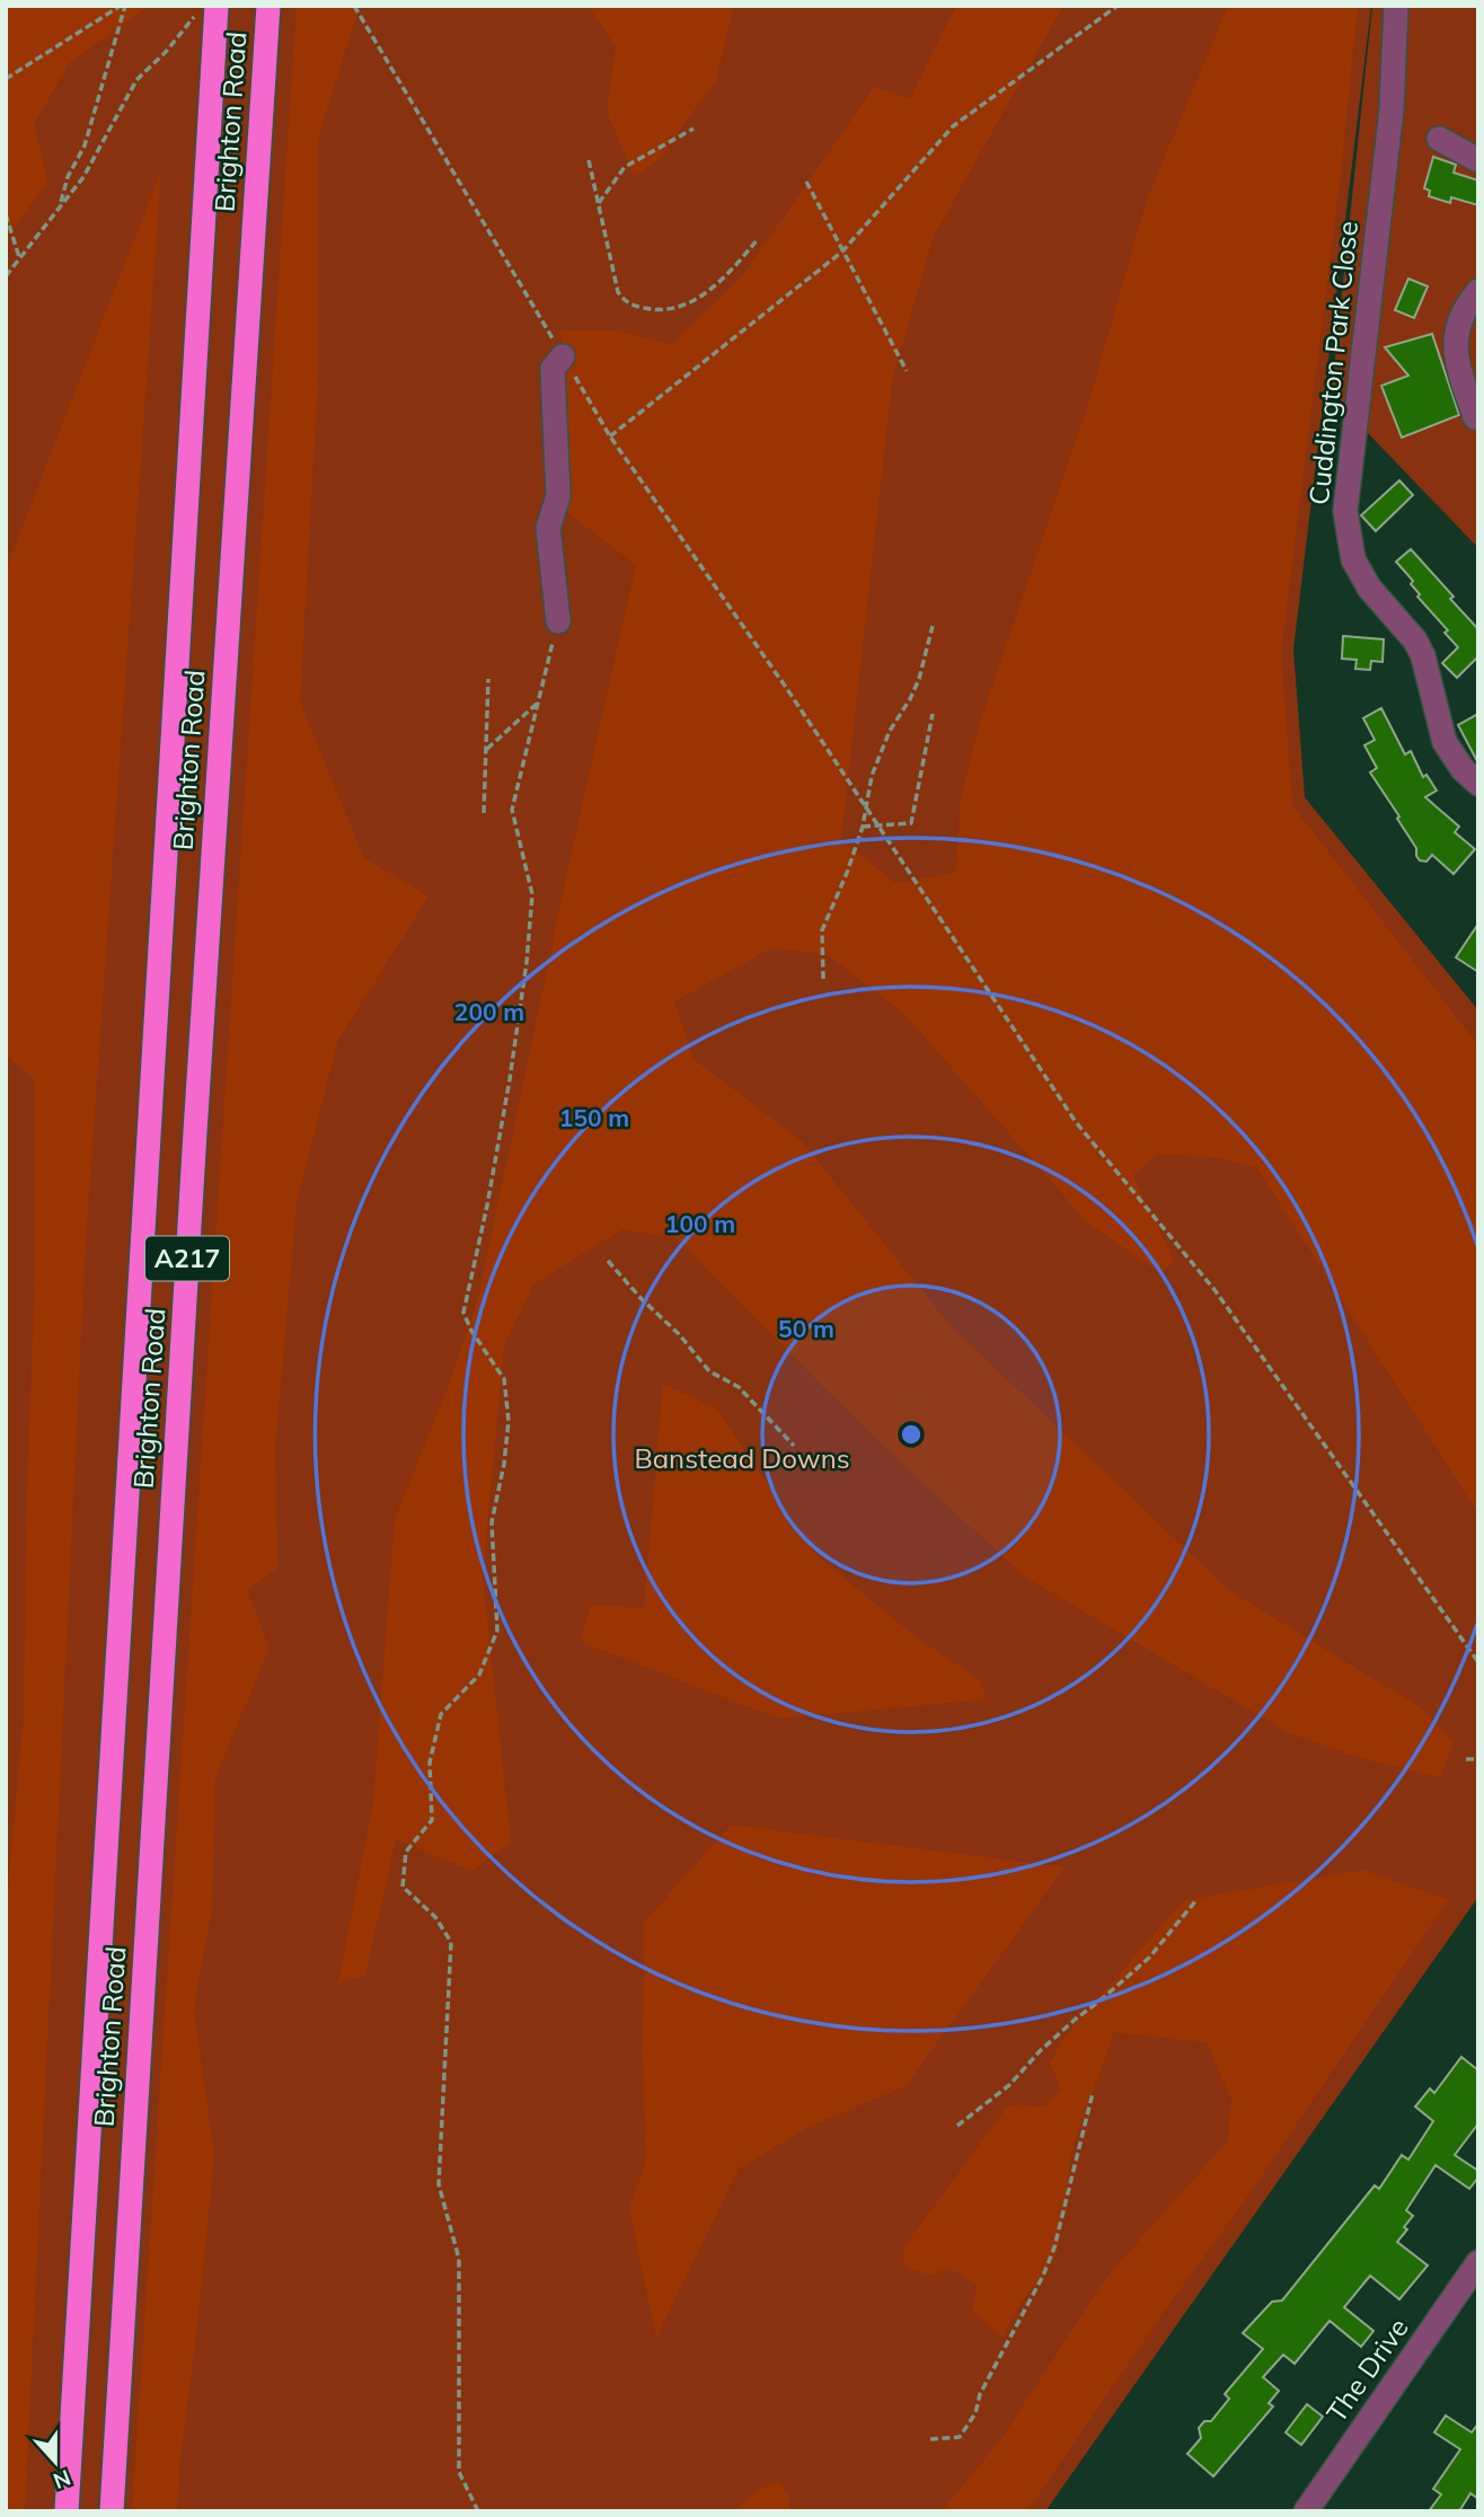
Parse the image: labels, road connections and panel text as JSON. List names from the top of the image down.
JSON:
{
  "streets": {
    "highway": ["Brighton Road", "A217"],
    "street": ["Cuddington Park Close", "The Drive"]
  },
  "parks": ["Banstead Downs"],
  "north": "bottom",
  "rings": [
    "200 m",
    "150 m",
    "100 m",
    "50 m"
  ]
}
